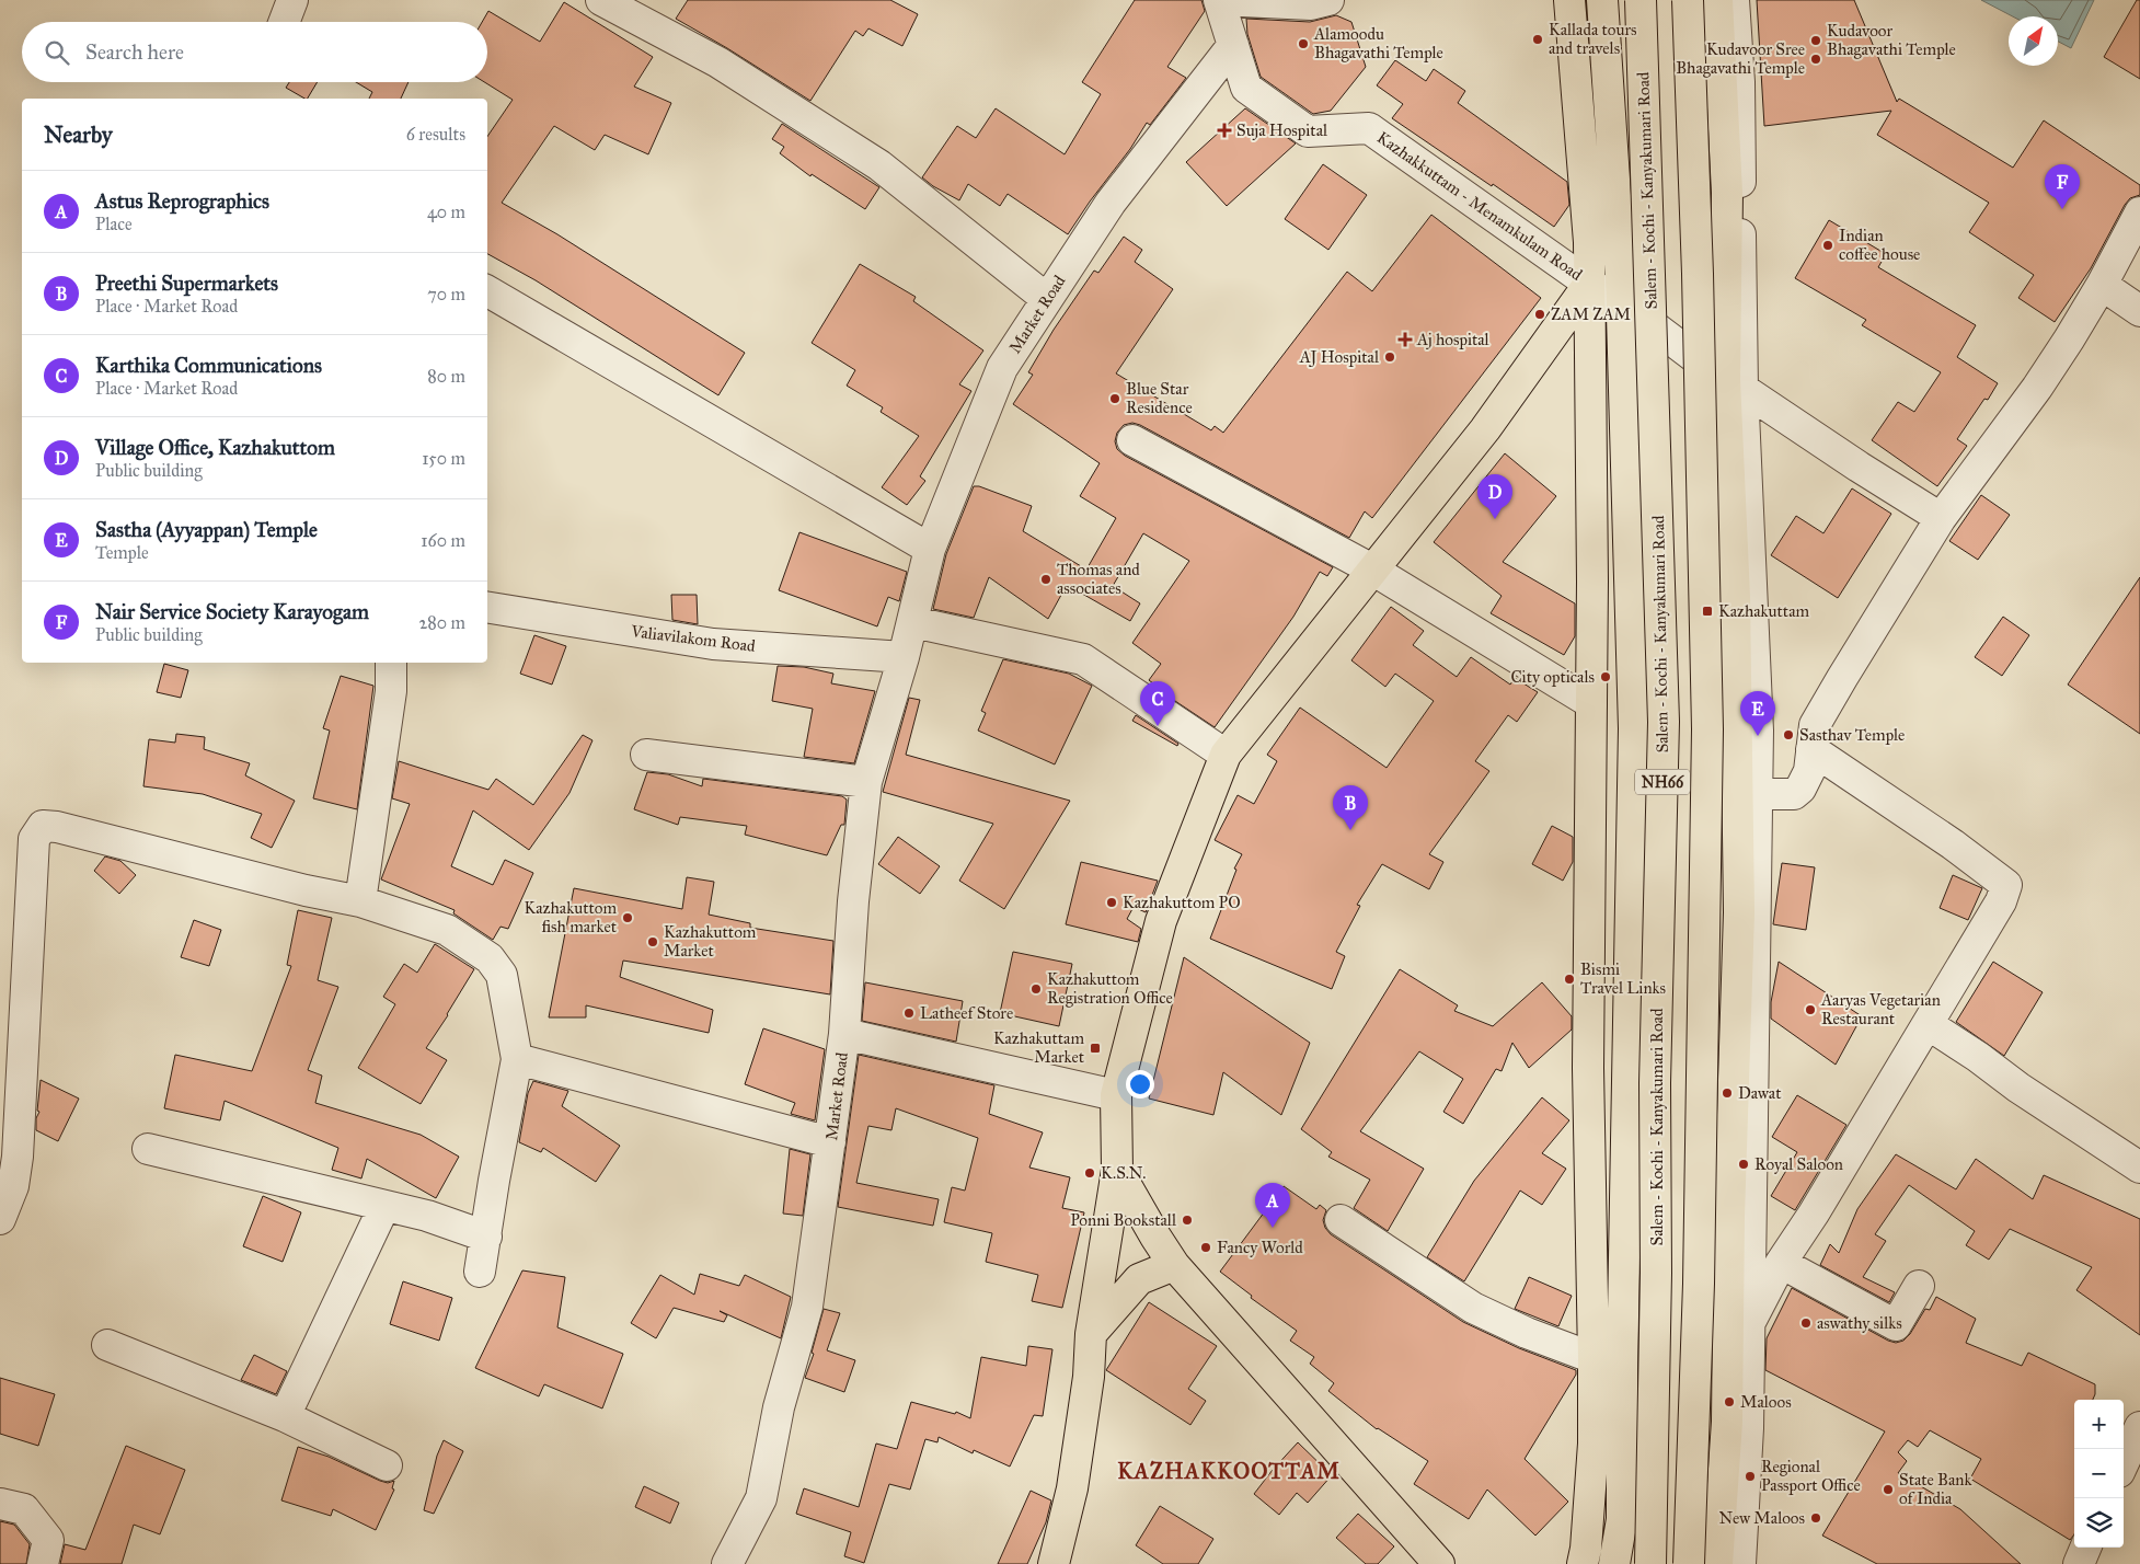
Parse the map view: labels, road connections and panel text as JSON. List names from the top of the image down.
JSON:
{
  "streets": {
    "main road": ["Salem - Kochi - Kanyakumari Road", "NH66"],
    "street": ["Kazhakkuttam - Menamkulam Road", "Market Road", "Valiavilakom Road"]
  },
  "crossings": [
    ["Kazhakkuttam - Menamkulam Road", "Market Road"],
    ["Market Road", "Valiavilakom Road"]
  ],
  "districts": ["KAZHAKKOOTTAM"],
  "places": {
    "other": [
      "Kallada tours and travels",
      "Kudavoor Bhagavathi Temple",
      "Alamoodu Bhagavathi Temple",
      "Kudavoor Sree Bhagavathi Temple",
      "Indian coffee house",
      "ZAM ZAM",
      "AJ Hospital",
      "Blue Star Residence",
      "Thomas and associates",
      "City opticals",
      "Sasthav Temple",
      "Kazhakuttom PO",
      "Kazhakuttom fish market",
      "Kazhakuttom Market",
      "Bismi Travel Links",
      "Kazhakuttom Registration Office",
      "Aaryas Vegetarian Restaurant",
      "Latheef Store",
      "Dawat",
      "Royal Saloon",
      "K.S.N.",
      "Ponni Bookstall",
      "Fancy World",
      "aswathy silks",
      "Maloos",
      "Regional Passport Office",
      "State Bank of India",
      "New Maloos"
    ],
    "health": ["Suja Hospital", "Aj hospital"],
    "transit": ["Kazhakuttam", "Kazhakuttam Market"]
  },
  "north": "top right",
  "page": {
    "search": "Search here",
    "heading": ["Nearby", "6 results"],
    "pins": [
      "F",
      "D",
      "C",
      "E",
      "B",
      "A"
    ],
    "list": [
      {
        "mark": "A",
        "name": "Astus Reprographics",
        "note": "Place",
        "value": "40 m"
      },
      {
        "mark": "B",
        "name": "Preethi Supermarkets",
        "note": "Place · Market Road",
        "value": "70 m"
      },
      {
        "mark": "C",
        "name": "Karthika Communications",
        "note": "Place · Market Road",
        "value": "80 m"
      },
      {
        "mark": "D",
        "name": "Village Office, Kazhakuttom",
        "note": "Public building",
        "value": "150 m"
      },
      {
        "mark": "E",
        "name": "Sastha (Ayyappan) Temple",
        "note": "Temple",
        "value": "160 m"
      },
      {
        "mark": "F",
        "name": "Nair Service Society Karayogam",
        "note": "Public building",
        "value": "280 m"
      }
    ],
    "map_buttons": ["+", "−"]
  }
}
